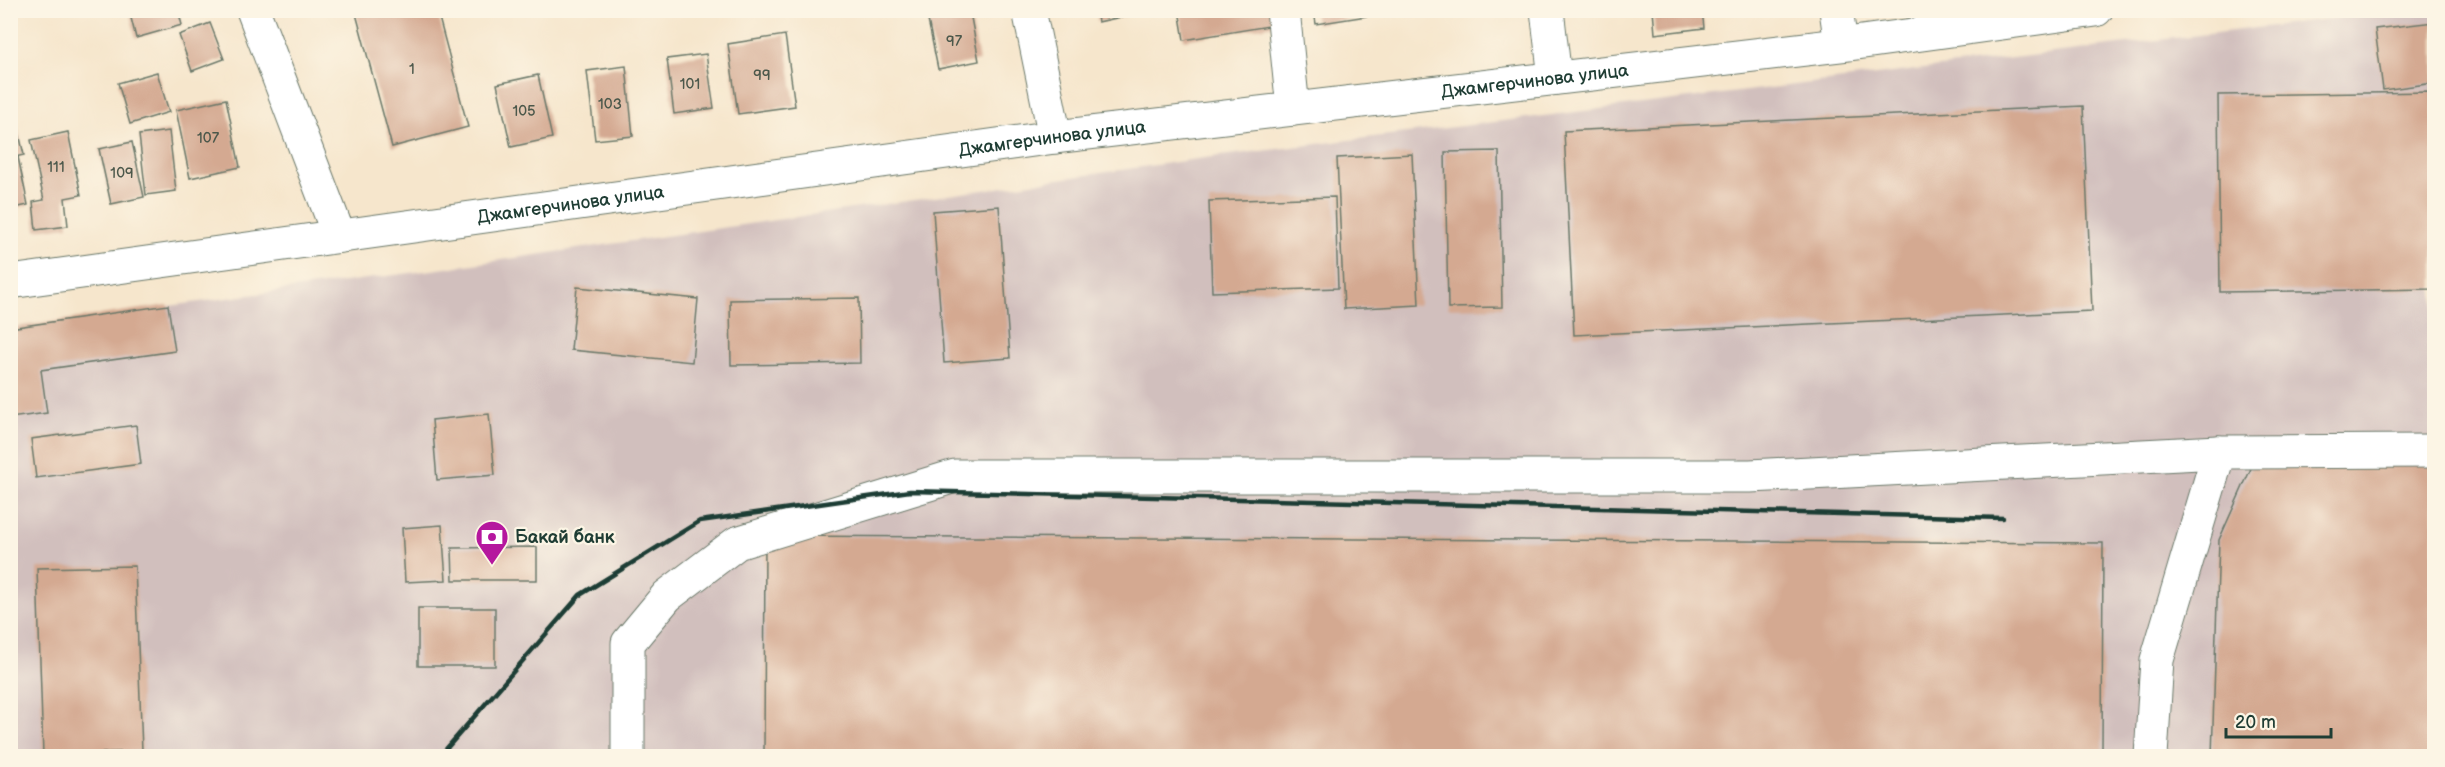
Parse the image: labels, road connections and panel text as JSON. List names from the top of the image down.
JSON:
{
  "streets": {
    "street": ["Джамгерчинова улица"]
  },
  "places": {
    "bank": ["Бакай банк"]
  },
  "house_numbers": [
    "97",
    "1",
    "99",
    "101",
    "103",
    "105",
    "107",
    "111",
    "109"
  ],
  "scale_bar": "20 m"
}
